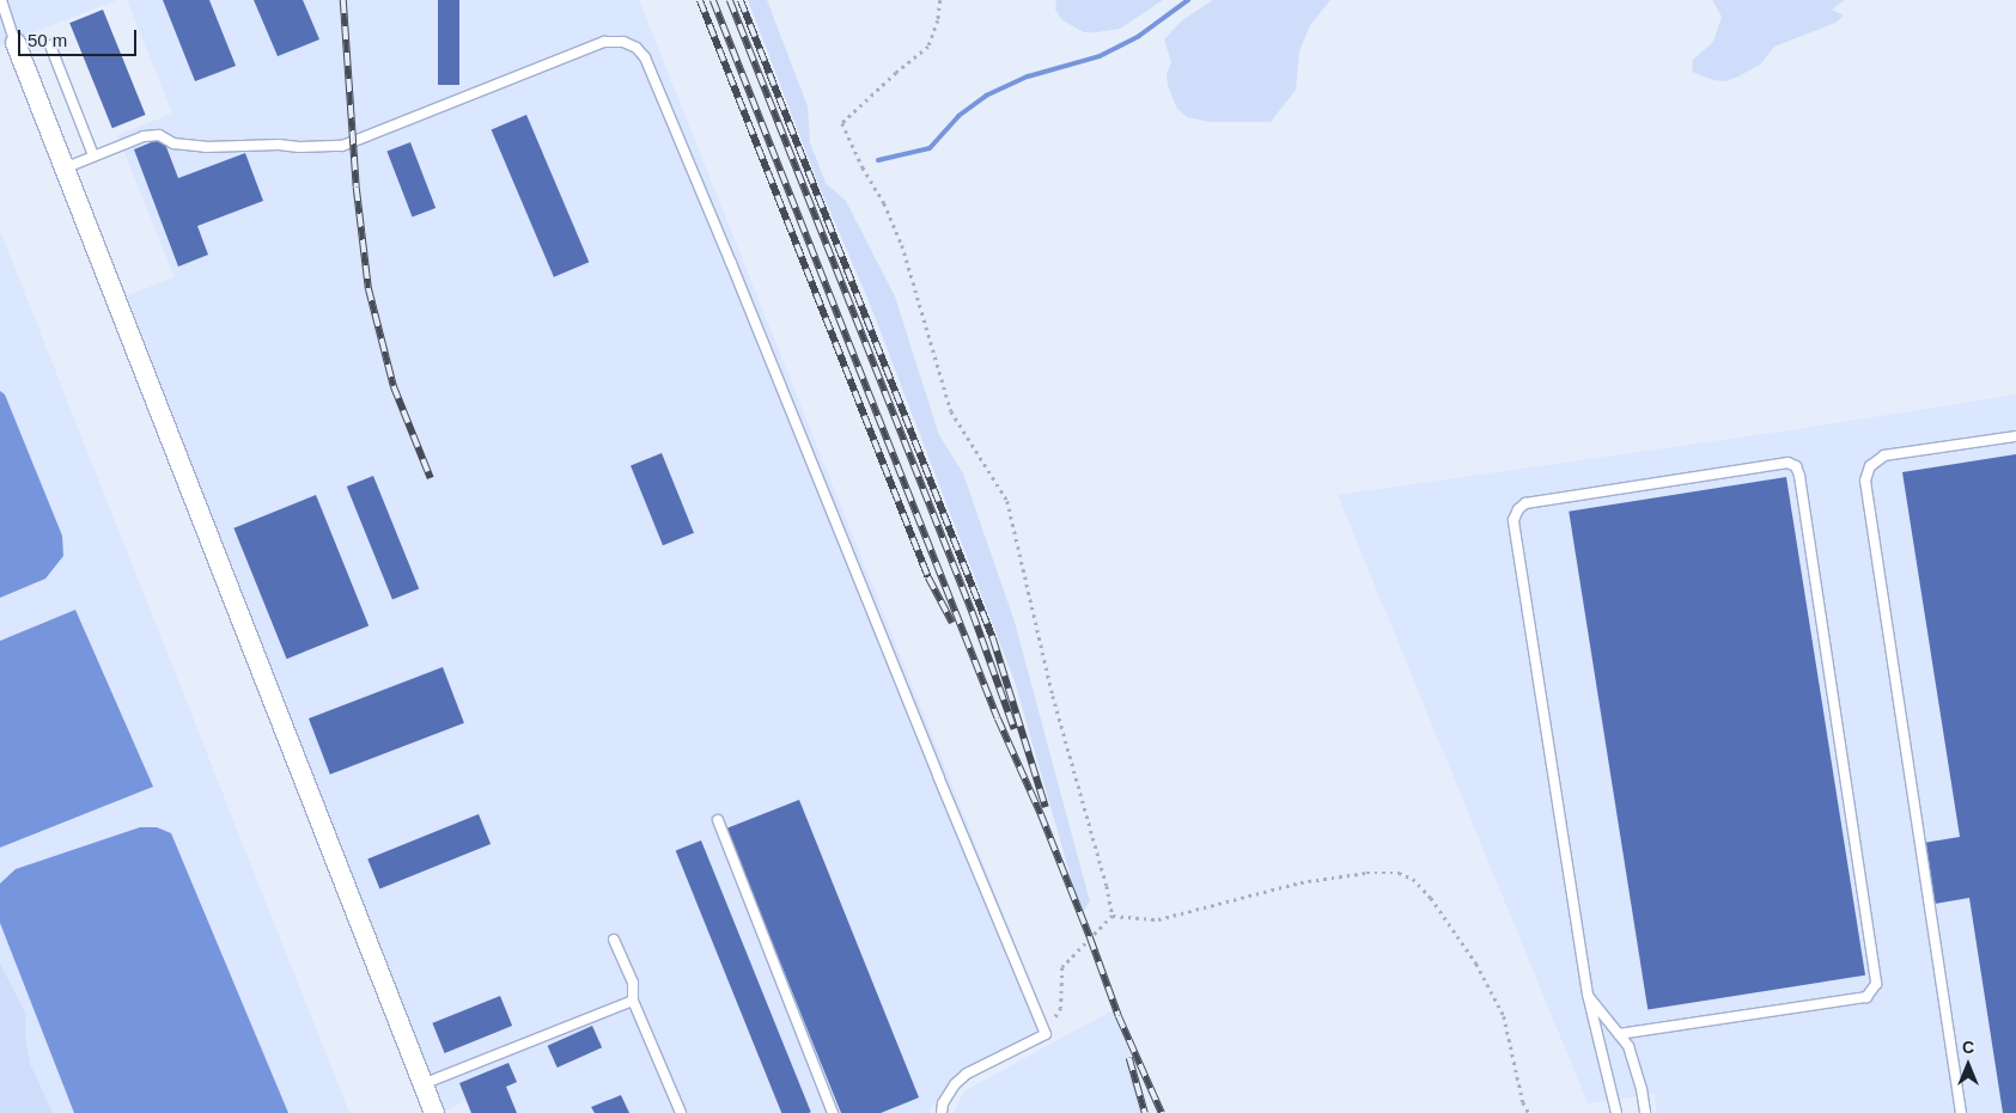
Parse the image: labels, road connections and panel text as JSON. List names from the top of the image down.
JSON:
{
  "scale_bar": "50 m",
  "north": "top"
}
